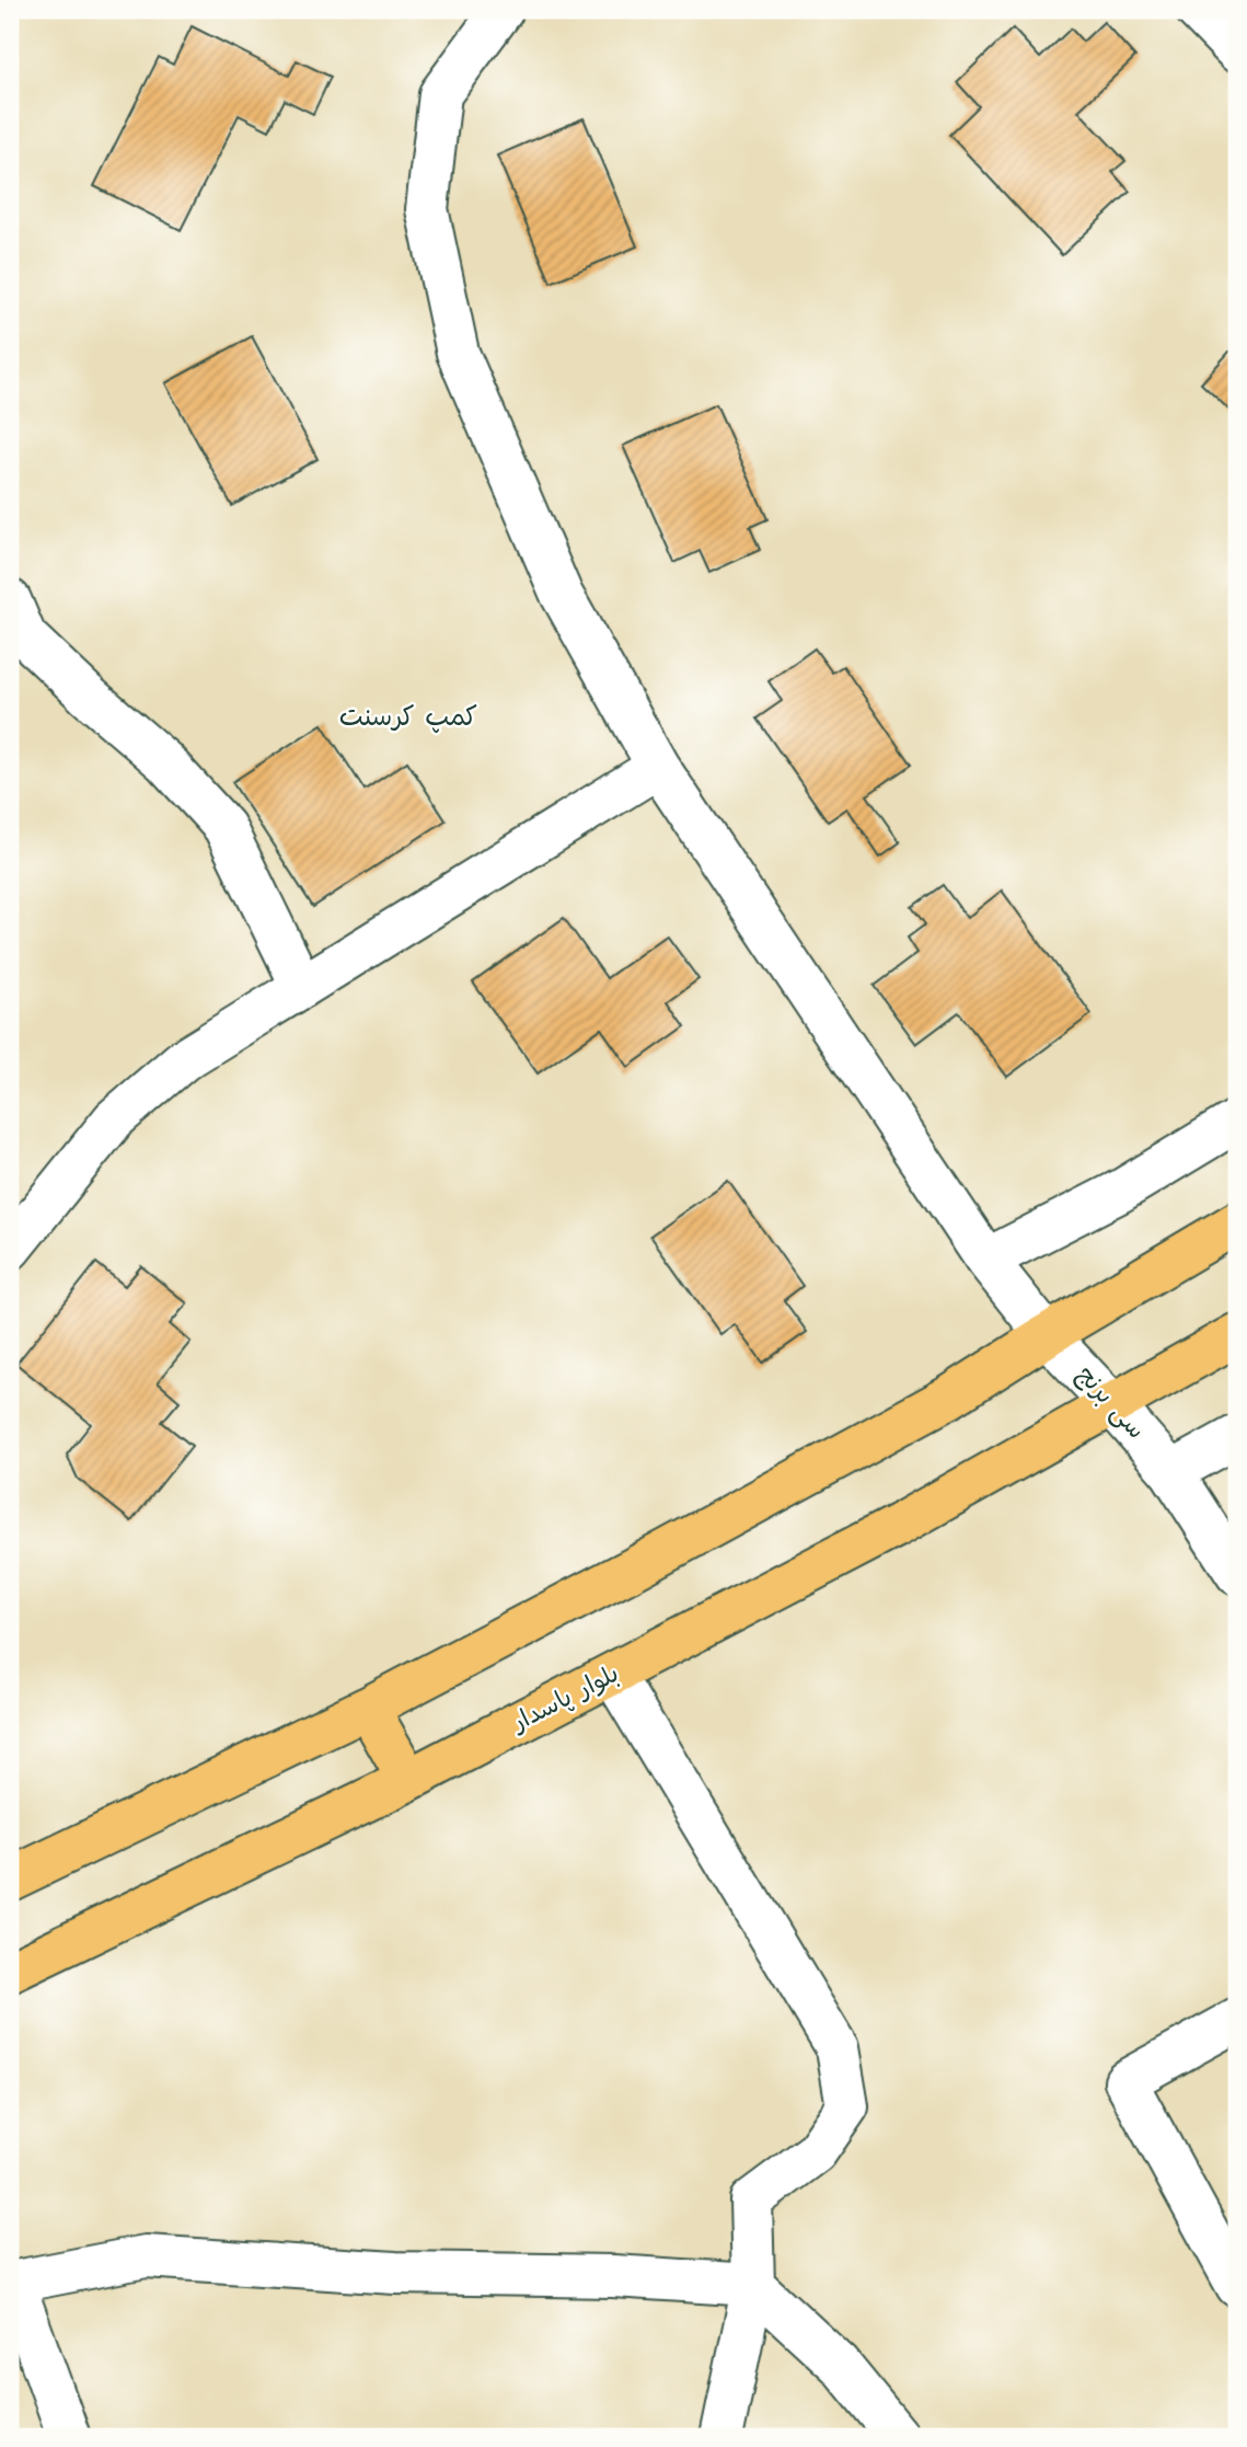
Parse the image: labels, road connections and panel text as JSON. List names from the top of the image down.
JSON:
{
  "streets": {
    "main road": ["بلوار پاسدار"],
    "street": ["سی برنج"]
  },
  "crossings": [
    ["سی برنج", "بلوار پاسدار"]
  ],
  "districts": ["کمپ کرسنت"]
}
